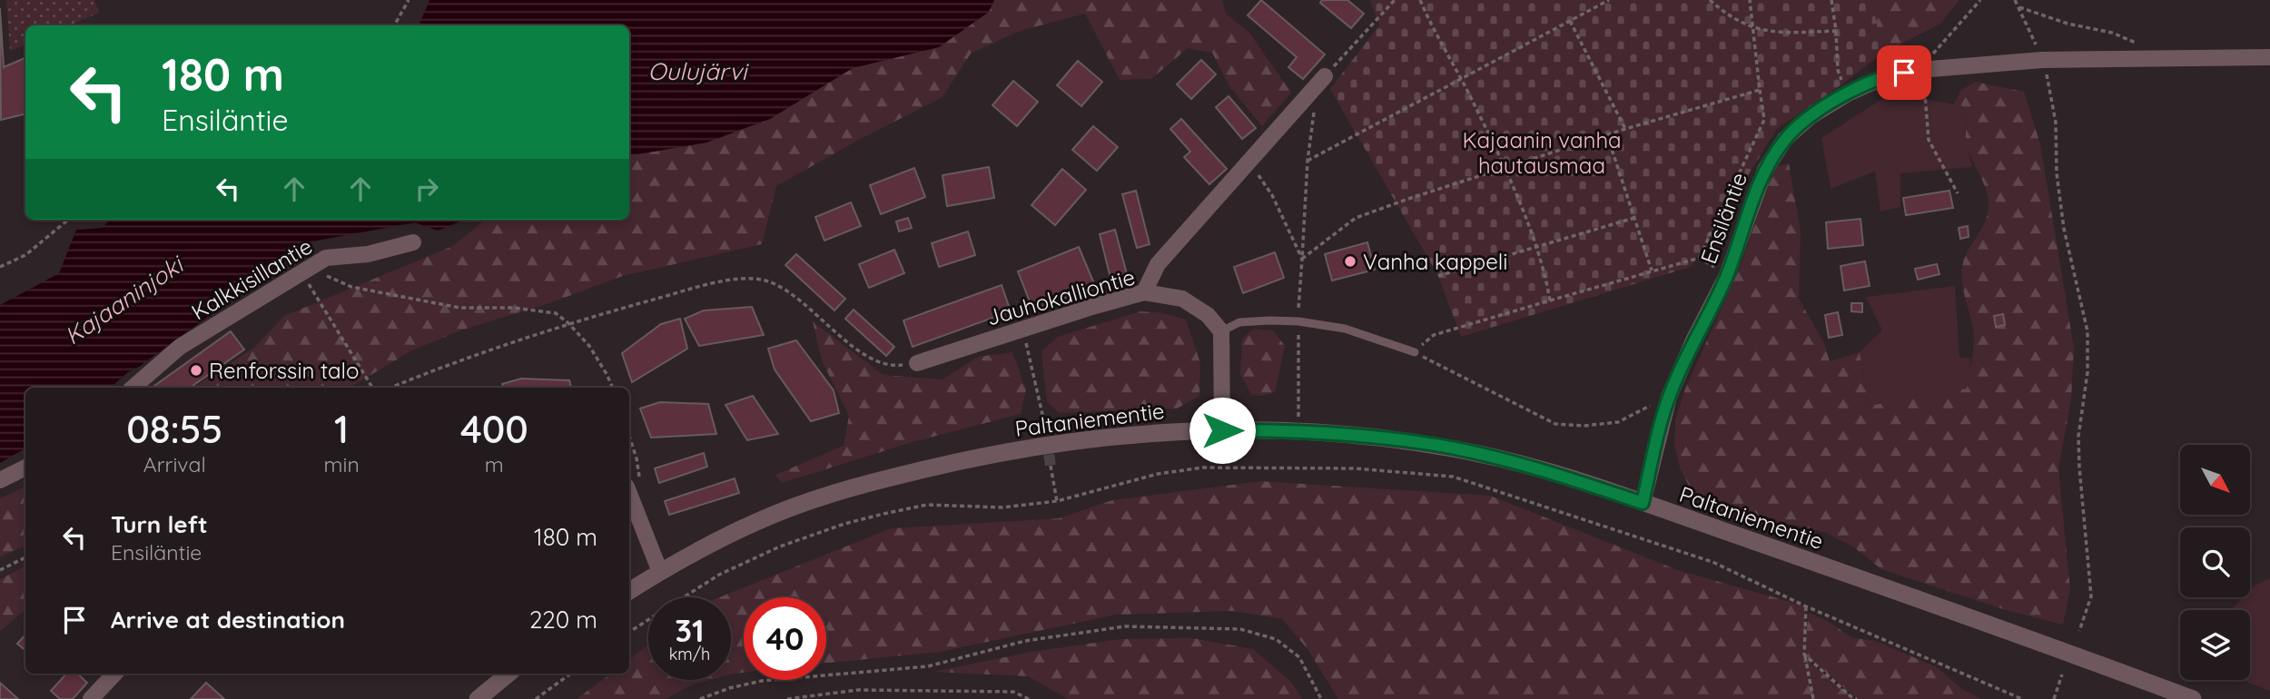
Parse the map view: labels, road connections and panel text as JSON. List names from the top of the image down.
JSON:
{
  "streets": {
    "street": [
      "Ensiläntie",
      "Kalkkisillantie",
      "Jauhokalliontie",
      "Paltaniementie"
    ]
  },
  "crossings": [
    ["Ensiläntie", "Paltaniementie"]
  ],
  "water": ["Oulujärvi", "Kajaaninjoki"],
  "parks": ["Kajaanin vanha hautausmaa"],
  "places": ["Vanha kappeli", "Renforssin talo"],
  "north": "bottom right",
  "page": {
    "turn": ["180 m", "Ensiläntie"],
    "eta": [
      "08:55",
      "Arrival",
      "1",
      "min",
      "400",
      "m"
    ],
    "list": [
      {
        "name": "Turn left",
        "note": "Ensiläntie",
        "value": "180 m"
      },
      {
        "name": "Arrive at destination",
        "value": "220 m"
      }
    ],
    "speed": "31 km/h",
    "limit": "40"
  }
}
